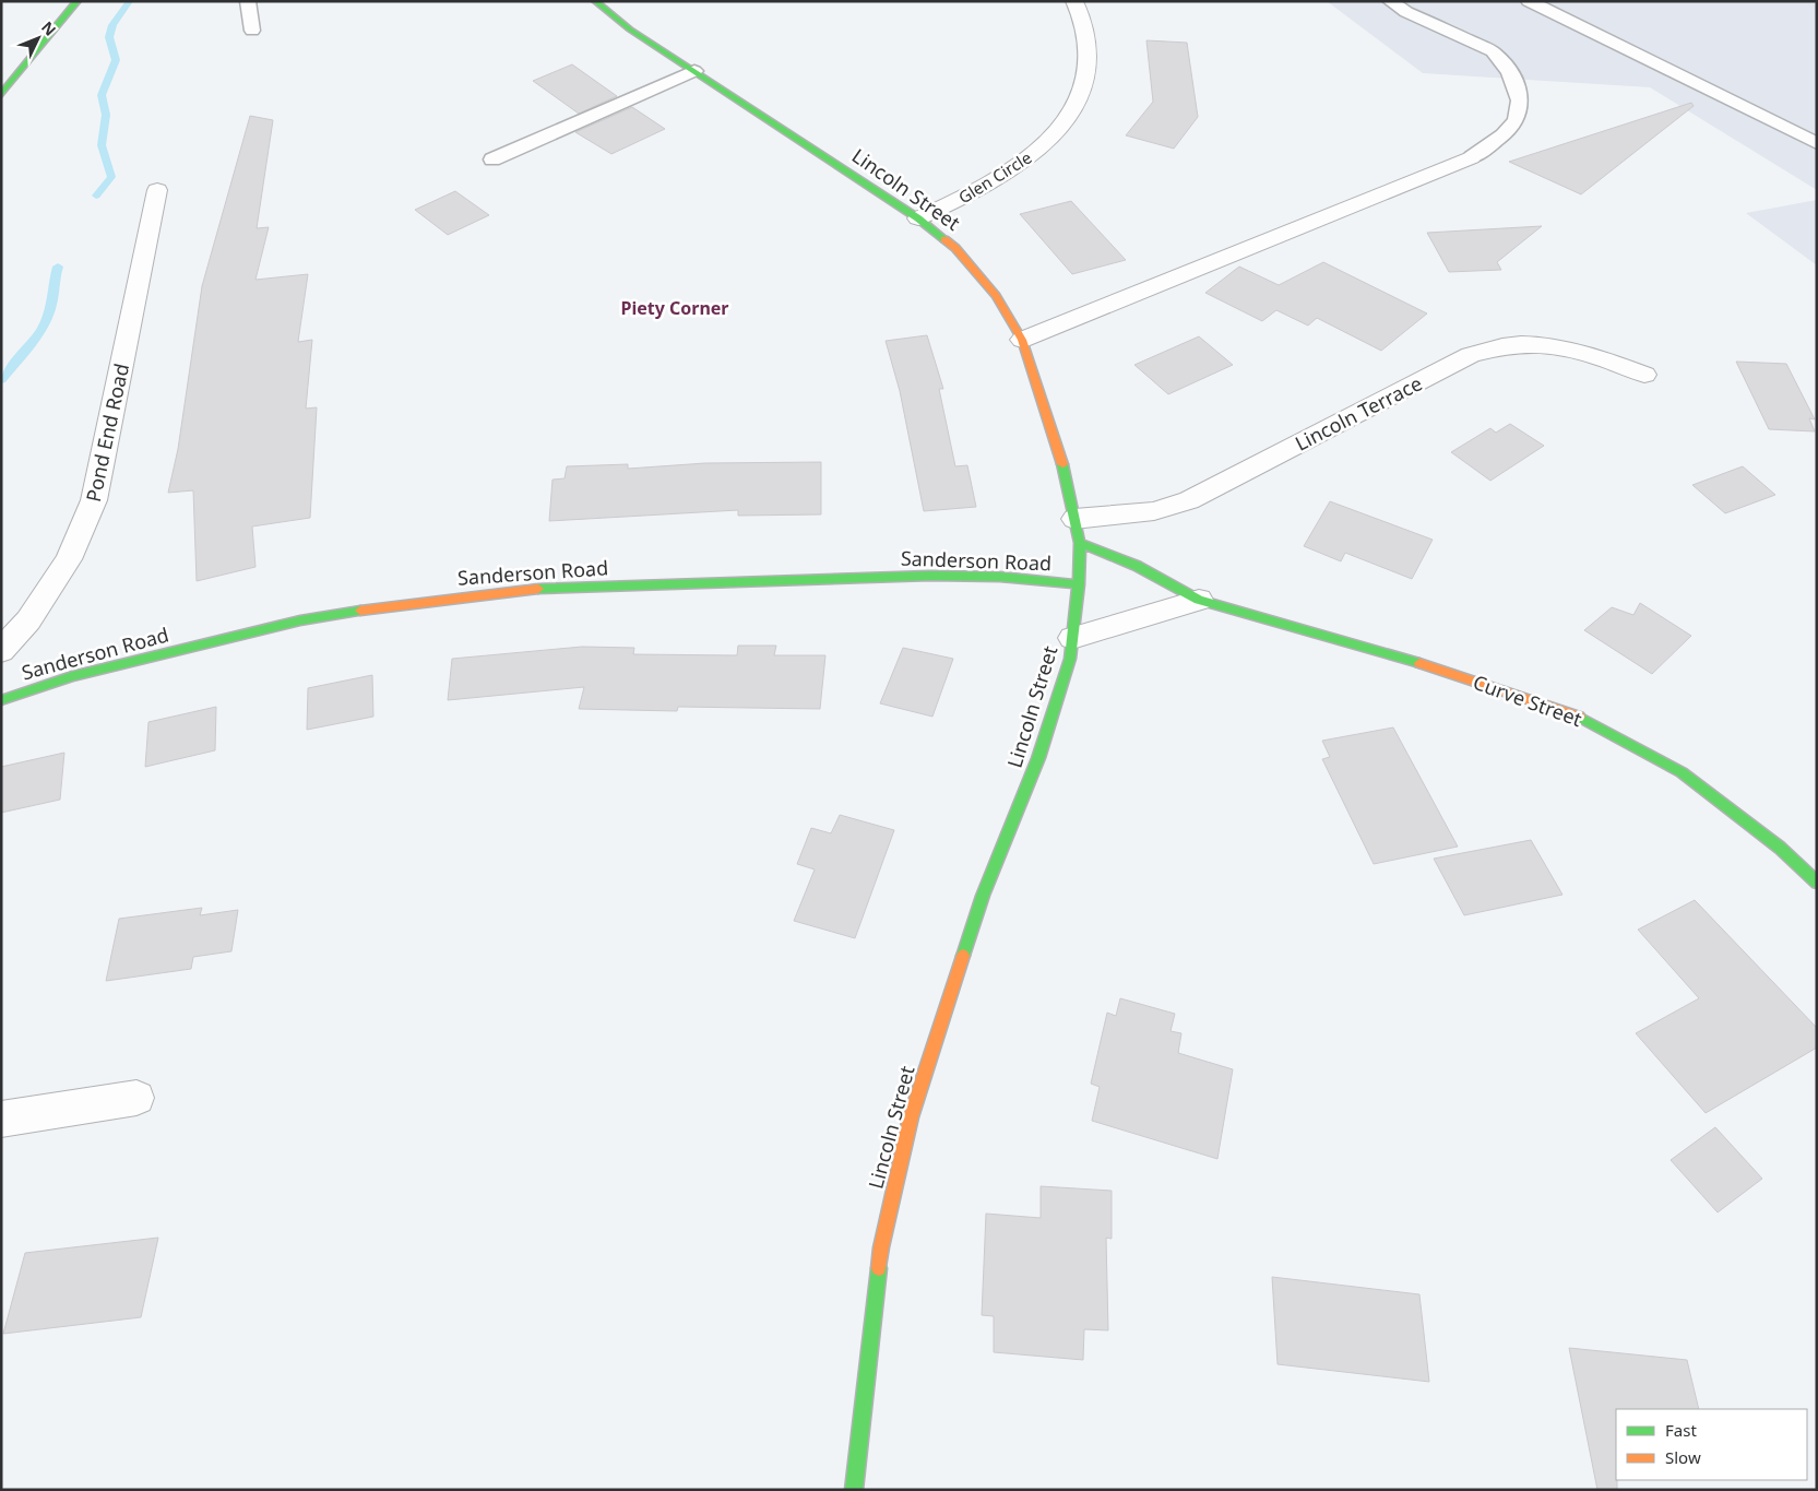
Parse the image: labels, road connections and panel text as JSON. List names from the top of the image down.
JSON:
{
  "streets": {
    "street": [
      "Glen Circle",
      "Lincoln Street",
      "Lincoln Terrace",
      "Pond End Road",
      "Sanderson Road",
      "Curve Street"
    ]
  },
  "crossings": [
    ["Glen Circle", "Lincoln Street"],
    ["Lincoln Street", "Lincoln Terrace"],
    ["Lincoln Street", "Sanderson Road"],
    ["Lincoln Street", "Curve Street"]
  ],
  "districts": ["Piety Corner"],
  "legend": ["Fast", "Slow"],
  "north": "top right"
}
